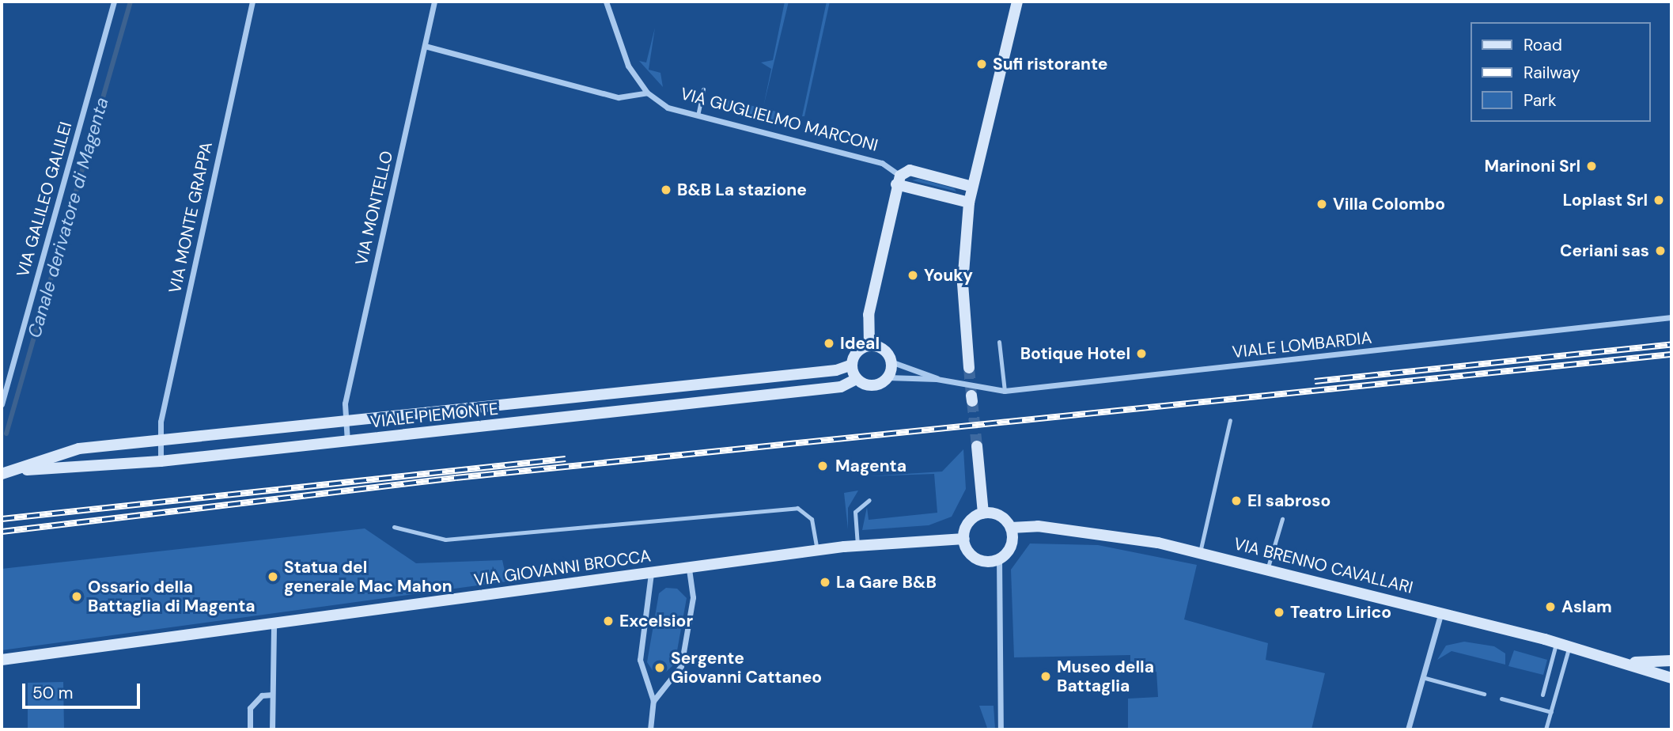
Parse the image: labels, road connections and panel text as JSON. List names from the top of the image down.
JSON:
{
  "streets": {
    "street": [
      "VIA GUGLIELMO MARCONI",
      "VIA GALILEO GALILEI",
      "VIA MONTELLO",
      "VIA MONTE GRAPPA",
      "VIALE LOMBARDIA",
      "VIALE PIEMONTE",
      "VIA BRENNO CAVALLARI",
      "VIA GIOVANNI BROCCA"
    ]
  },
  "crossings": [
    ["VIA MONTELLO", "VIALE PIEMONTE"],
    ["VIA MONTE GRAPPA", "VIALE PIEMONTE"],
    ["VIALE LOMBARDIA", "VIALE PIEMONTE"],
    ["VIA BRENNO CAVALLARI", "VIA GIOVANNI BROCCA"]
  ],
  "water": ["Canale derivatore di Magenta"],
  "places": [
    "Sufi ristorante",
    "Marinoni Srl",
    "B&B La stazione",
    "Loplast Srl",
    "Villa Colombo",
    "Ceriani sas",
    "Youky",
    "Ideal",
    "Botique Hotel",
    "Magenta",
    "El sabroso",
    "Statua del generale Mac Mahon",
    "La Gare B&B",
    "Ossario della Battaglia di Magenta",
    "Aslam",
    "Teatro Lirico",
    "Excelsior",
    "Sergente Giovanni Cattaneo",
    "Museo della Battaglia"
  ],
  "legend": ["Road", "Railway", "Park"],
  "scale_bar": "50 m"
}
